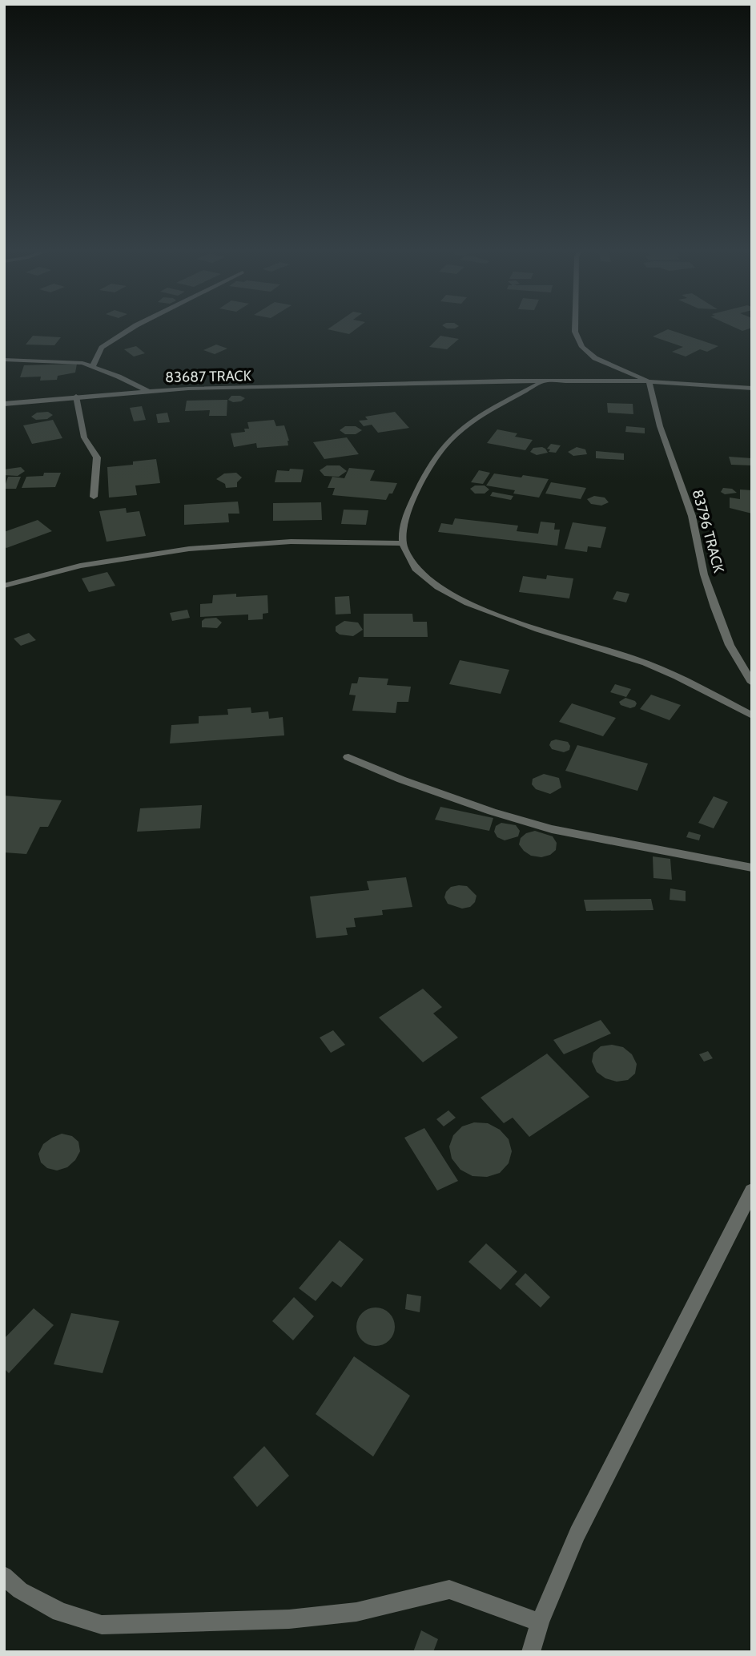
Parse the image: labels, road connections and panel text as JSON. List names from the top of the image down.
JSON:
{
  "streets": {
    "street": ["83687 TRACK", "83796 TRACK"]
  },
  "crossings": [
    ["83687 TRACK", "83796 TRACK"]
  ]
}
